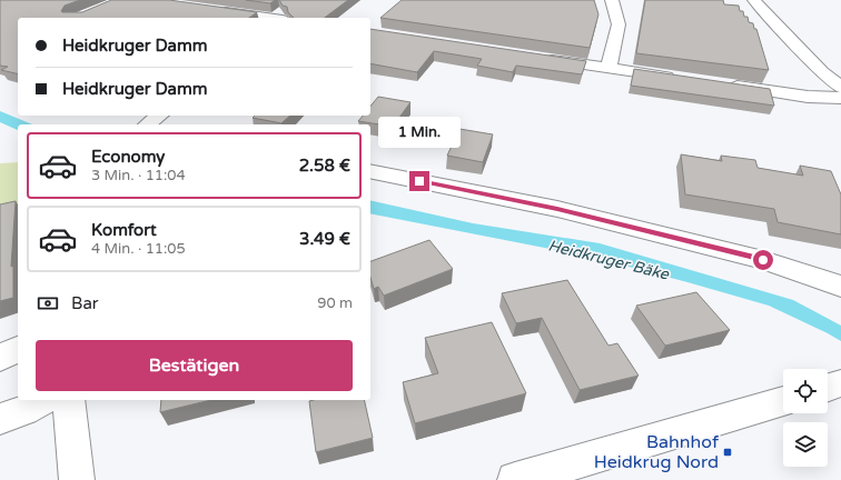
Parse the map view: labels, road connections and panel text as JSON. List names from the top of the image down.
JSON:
{
  "water": ["Heidkruger Bäke"],
  "places": {
    "transit": ["Bahnhof Heidkrug Nord"]
  },
  "page": {
    "banner": ["Heidkruger Damm", "Heidkruger Damm"],
    "bubble": "1 Min.",
    "list": [
      {
        "name": "Economy",
        "note": "3 Min. · 11:04",
        "value": "2.58 €"
      },
      {
        "name": "Komfort",
        "note": "4 Min. · 11:05",
        "value": "3.49 €"
      }
    ],
    "pay": ["Bar", "90 m"],
    "buttons": "Bestätigen"
  }
}
